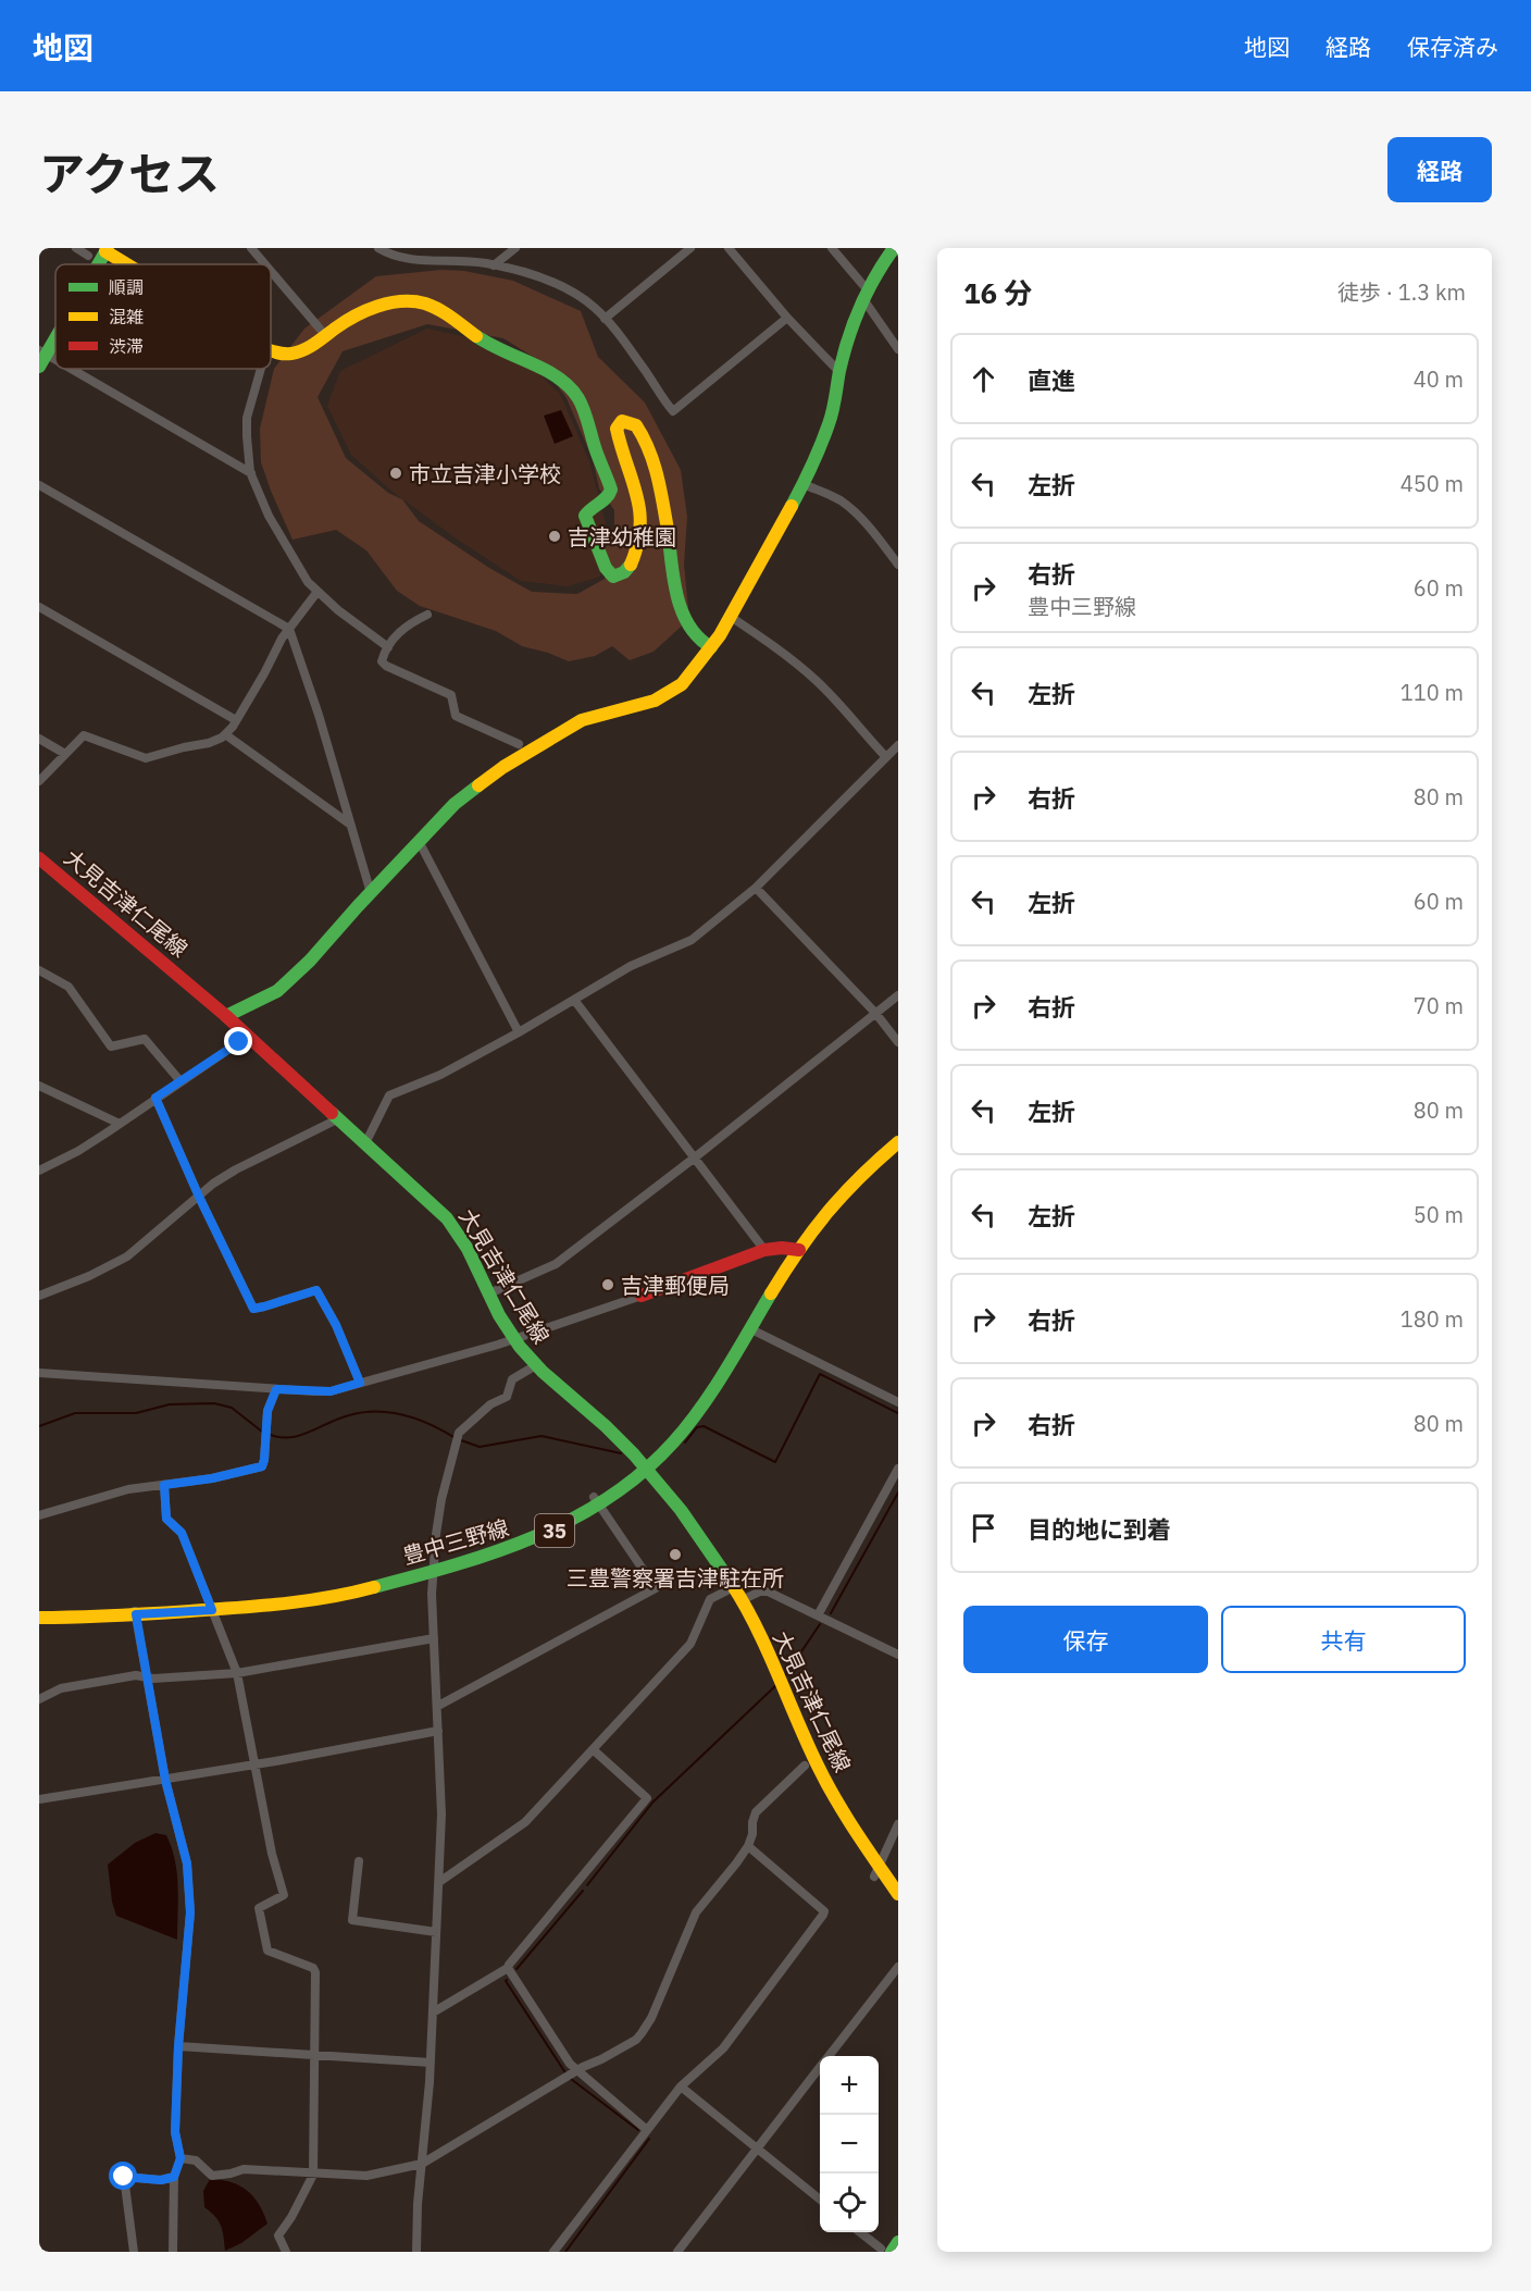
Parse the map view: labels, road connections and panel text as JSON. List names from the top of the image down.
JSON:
{
  "streets": {
    "street": ["大見吉津仁尾線", "35", "豊中三野線"]
  },
  "crossings": [
    ["大見吉津仁尾線", "豊中三野線"]
  ],
  "places": [
    "市立吉津小学校",
    "吉津幼稚園",
    "吉津郵便局",
    "三豊警察署吉津駐在所"
  ],
  "legend": ["順調", "混雑", "渋滞"],
  "page": {
    "header": "地図",
    "nav": ["地図", "経路", "保存済み"],
    "title": "アクセス",
    "buttons": [
      "経路",
      ["保存", "共有"]
    ],
    "heading": ["16 分", "徒歩 · 1.3 km"],
    "list": [
      ["直進", "40 m"],
      ["左折", "450 m"],
      ["右折", "豊中三野線", "60 m"],
      ["左折", "110 m"],
      ["右折", "80 m"],
      ["左折", "60 m"],
      ["右折", "70 m"],
      ["左折", "80 m"],
      ["左折", "50 m"],
      ["右折", "180 m"],
      ["右折", "80 m"],
      "目的地に到着"
    ],
    "map_buttons": ["+", "−"]
  }
}
